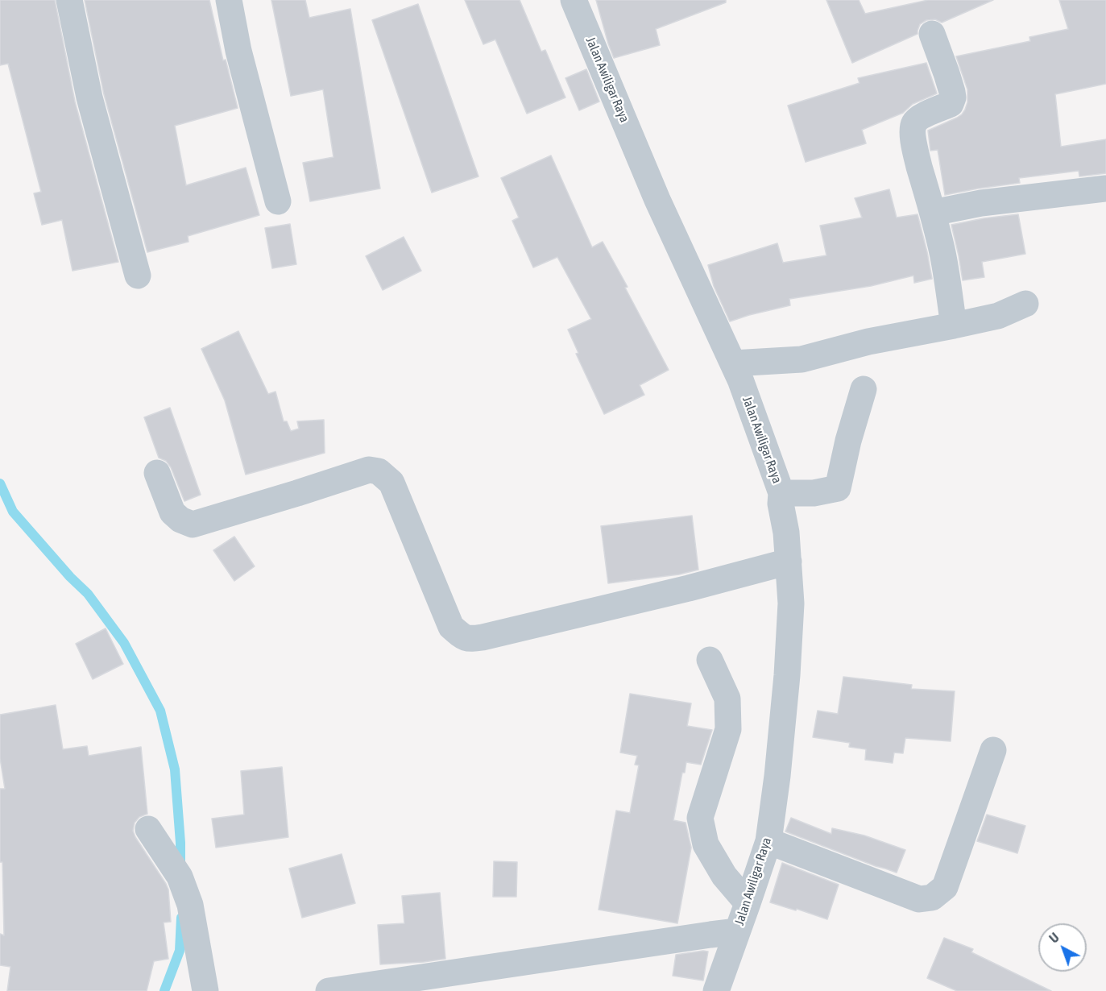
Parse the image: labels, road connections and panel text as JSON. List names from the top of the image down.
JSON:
{
  "streets": {
    "street": ["Jalan Awiligar Raya"]
  },
  "north": "top left"
}
